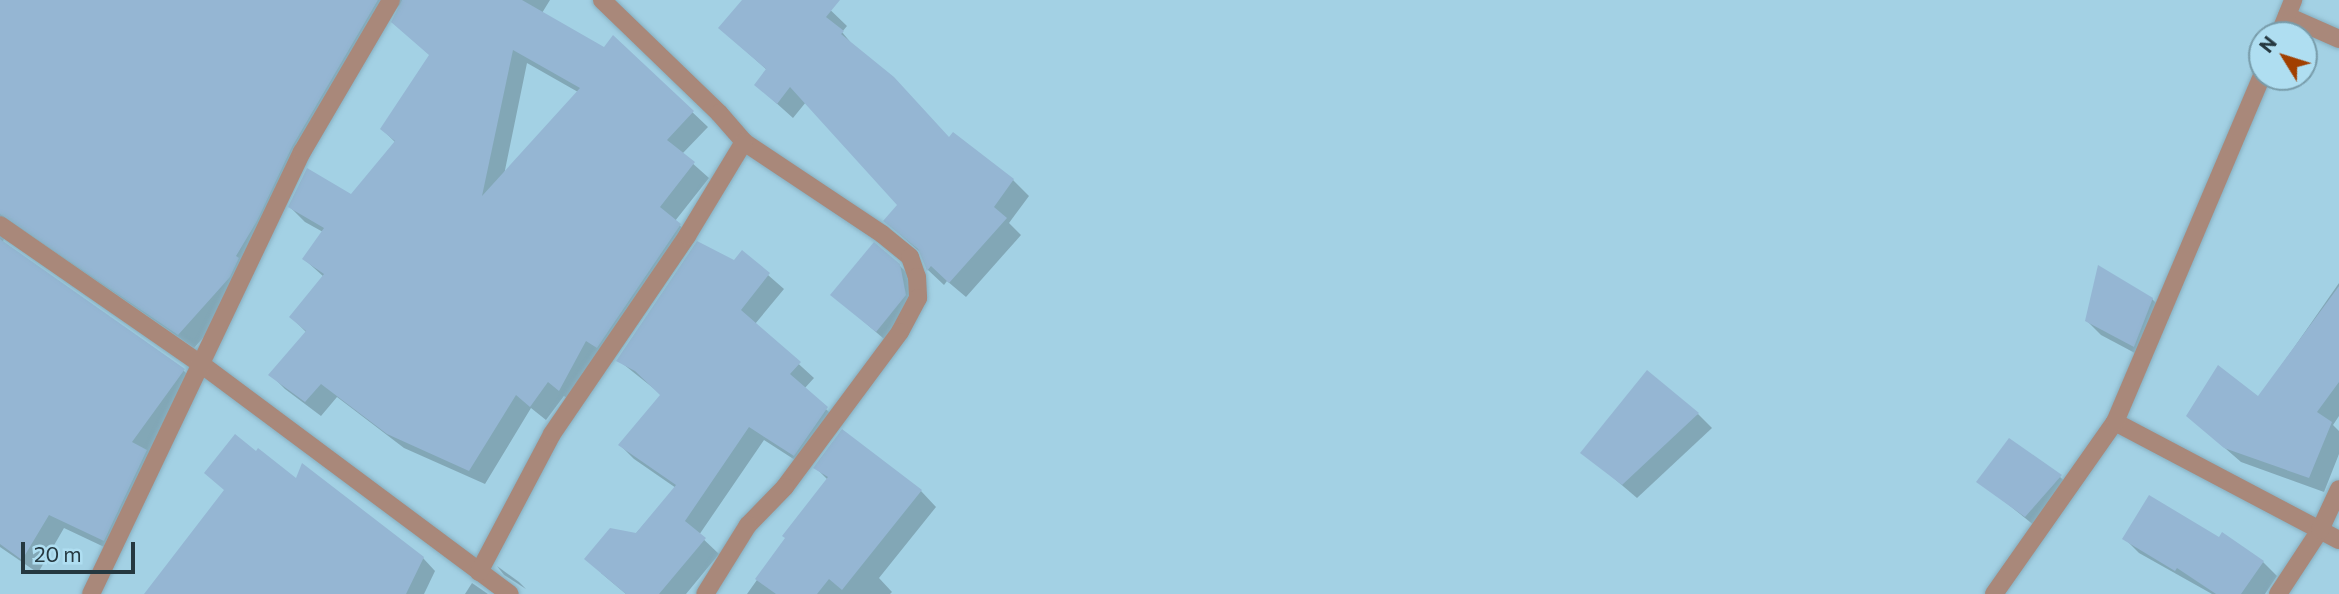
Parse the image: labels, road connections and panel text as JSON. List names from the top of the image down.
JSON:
{
  "scale_bar": "20 m",
  "north": "top left"
}
